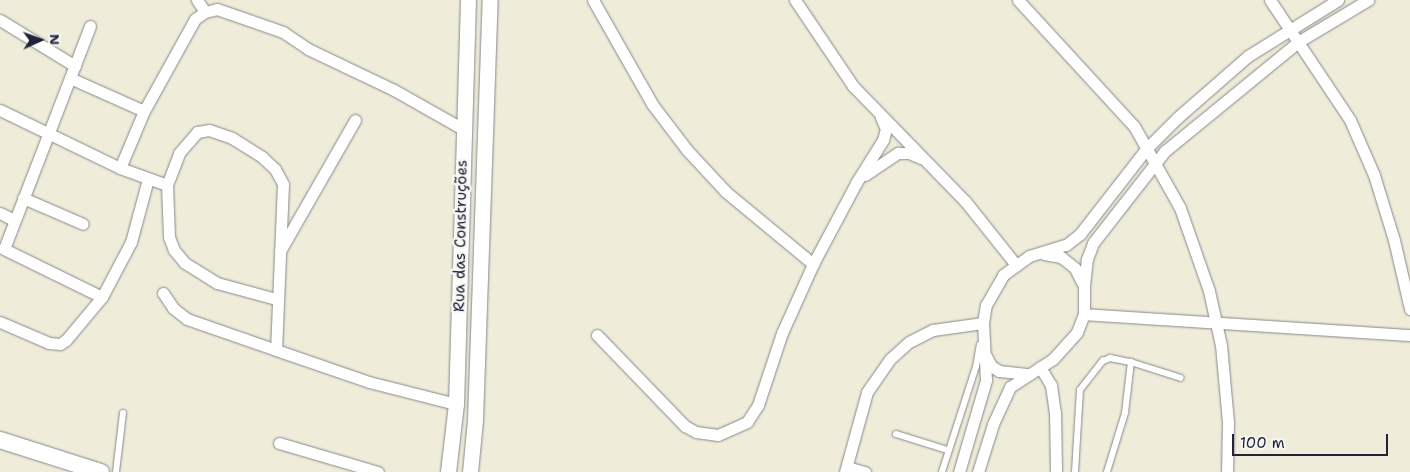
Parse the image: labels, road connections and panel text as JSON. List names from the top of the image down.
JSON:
{
  "streets": {
    "street": ["Rua das Construções"]
  },
  "scale_bar": "100 m",
  "north": "right"
}
